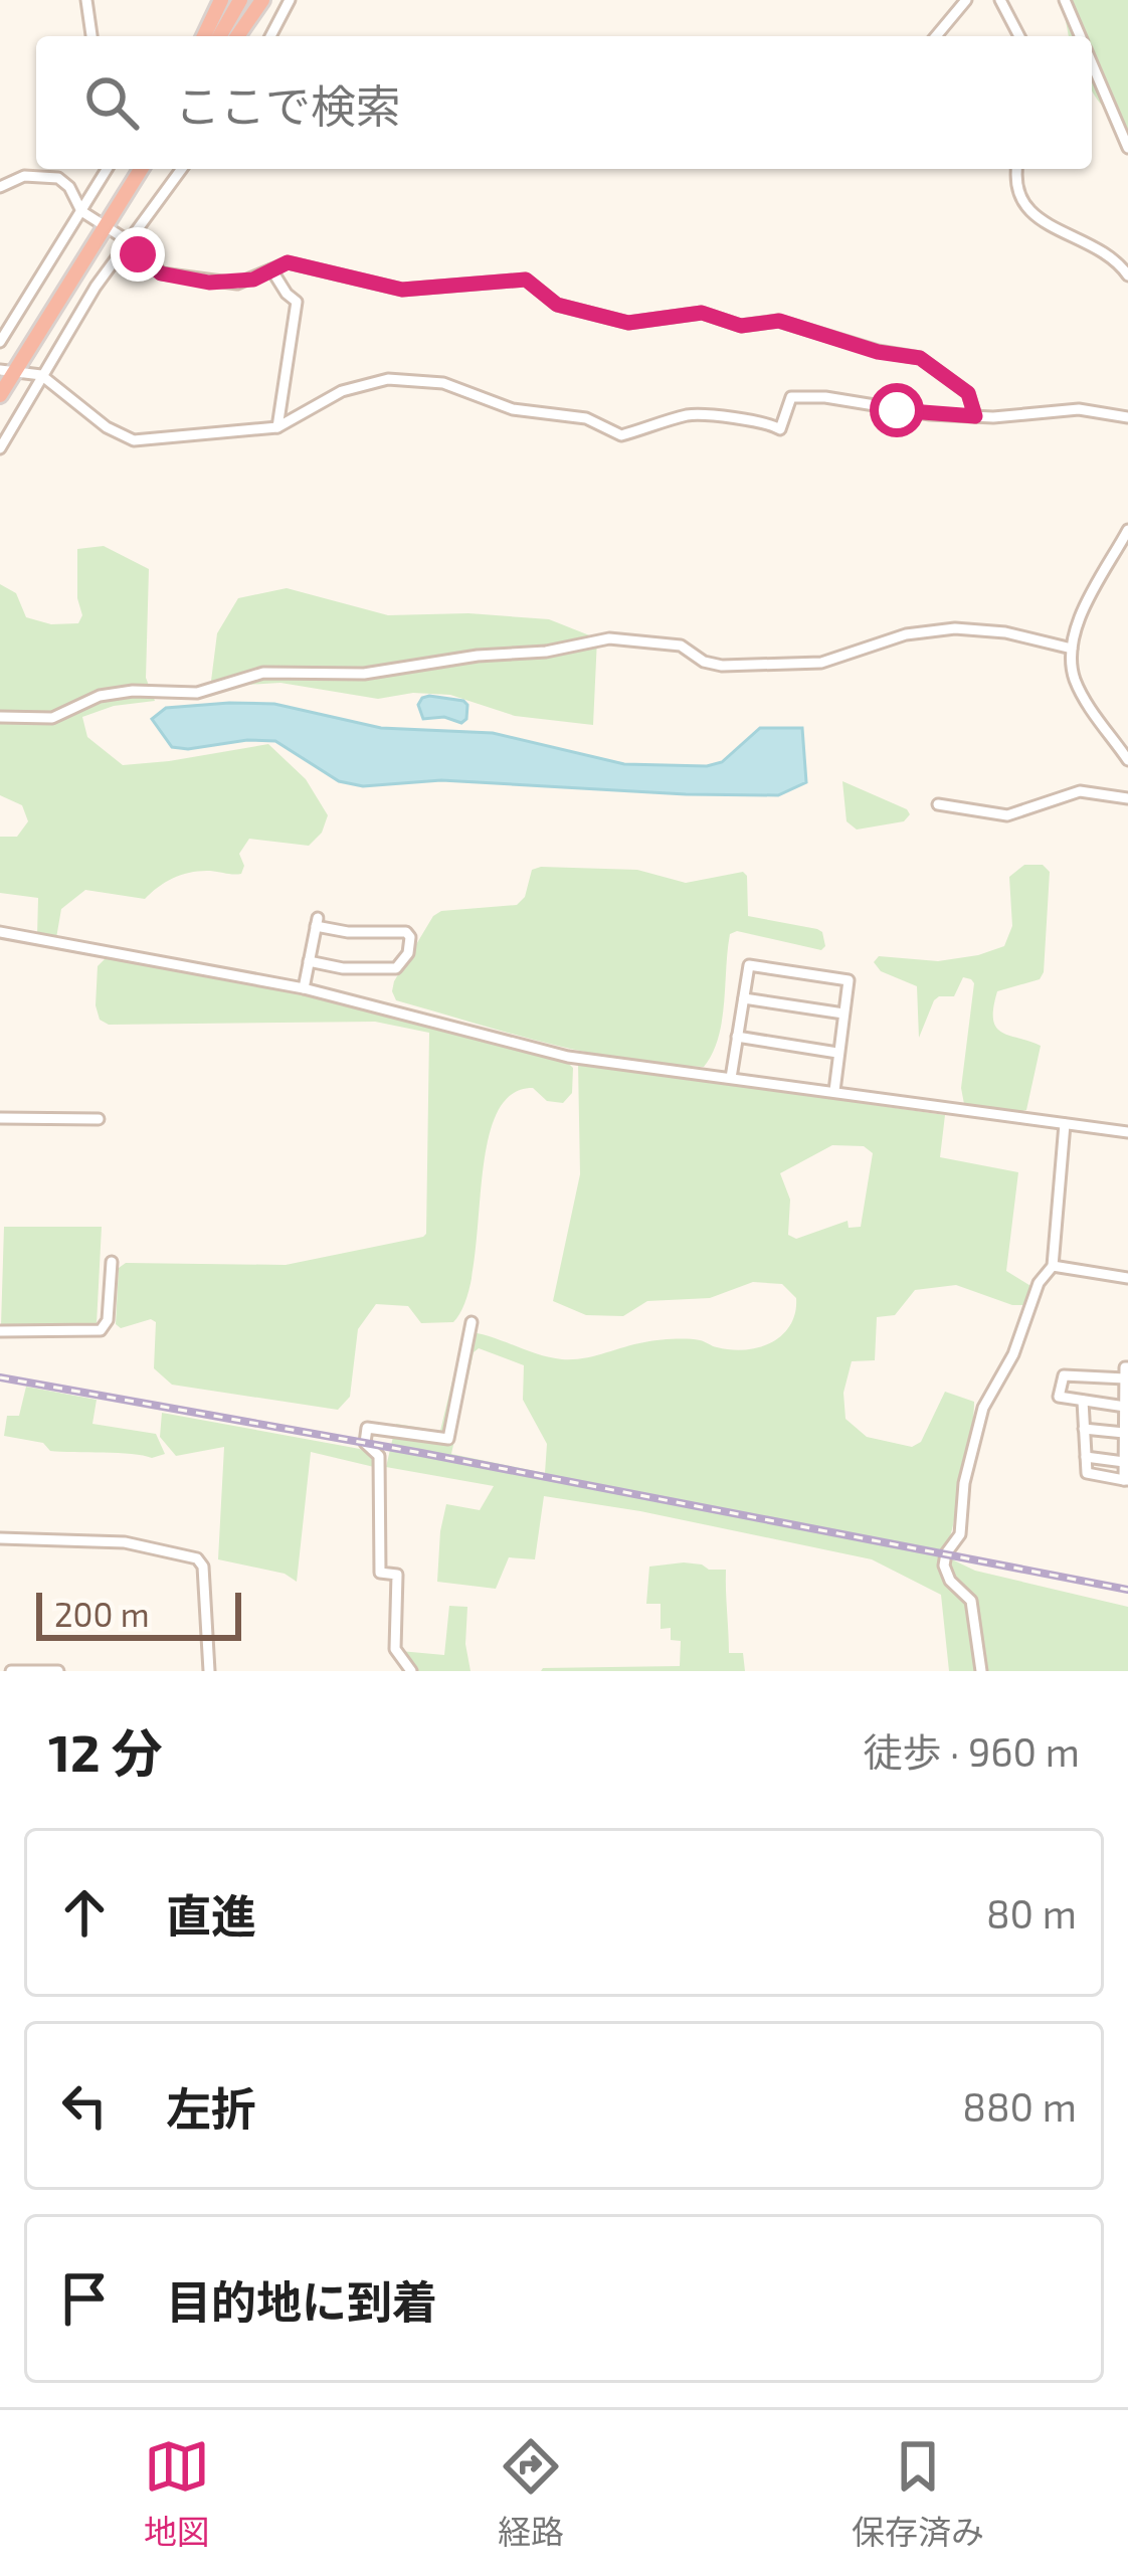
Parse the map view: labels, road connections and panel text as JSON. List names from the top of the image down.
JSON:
{
  "scale_bar": "200 m",
  "page": {
    "search": "ここで検索",
    "scale": "200 m",
    "heading": ["12 分", "徒歩 · 960 m"],
    "list": [
      ["直進", "80 m"],
      ["左折", "880 m"],
      "目的地に到着"
    ],
    "nav": ["地図", "経路", "保存済み"]
  }
}
